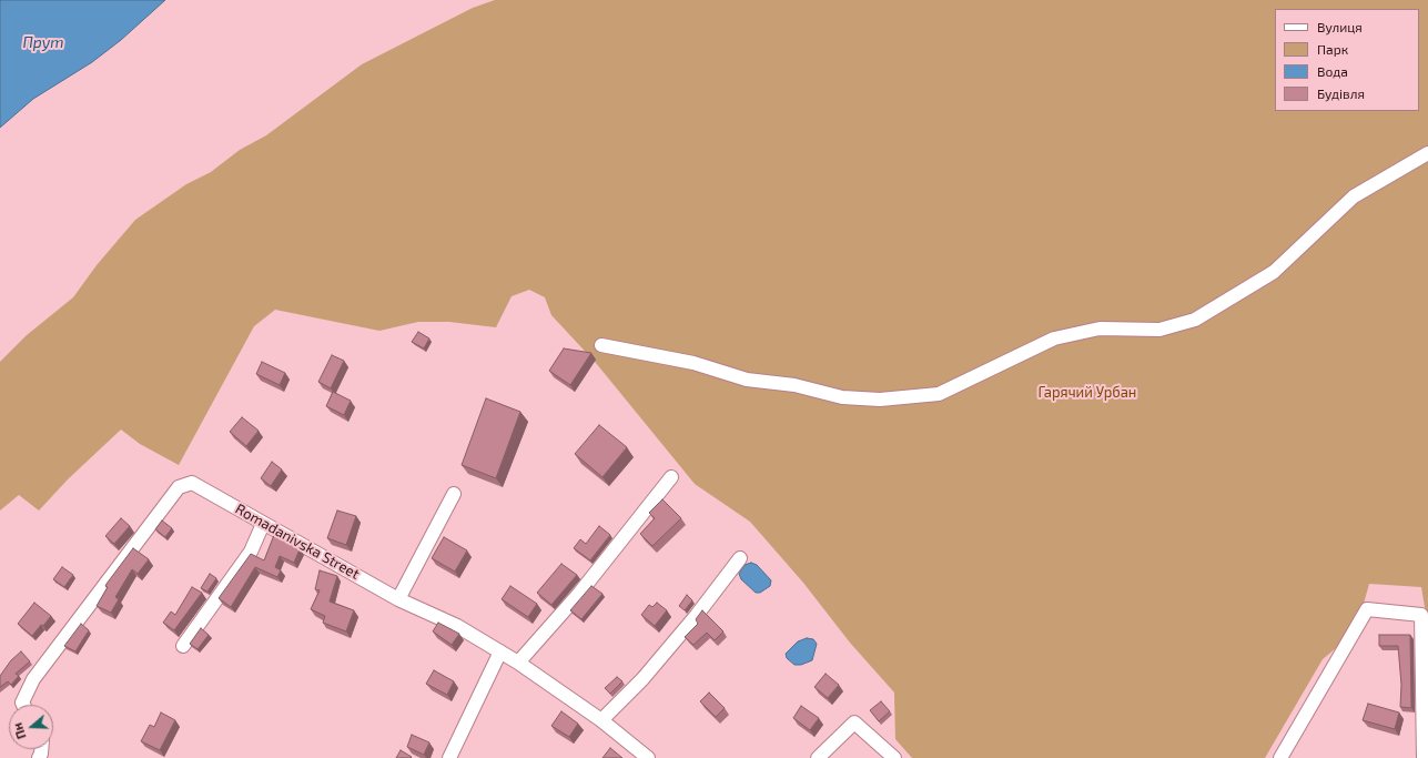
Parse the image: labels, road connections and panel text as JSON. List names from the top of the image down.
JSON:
{
  "streets": {
    "street": ["Romadanivska Street"]
  },
  "water": ["Прут"],
  "parks": ["Гарячий Урбан"],
  "legend": [
    "Вулиця",
    "Парк",
    "Вода",
    "Будівля"
  ],
  "north": "left"
}
